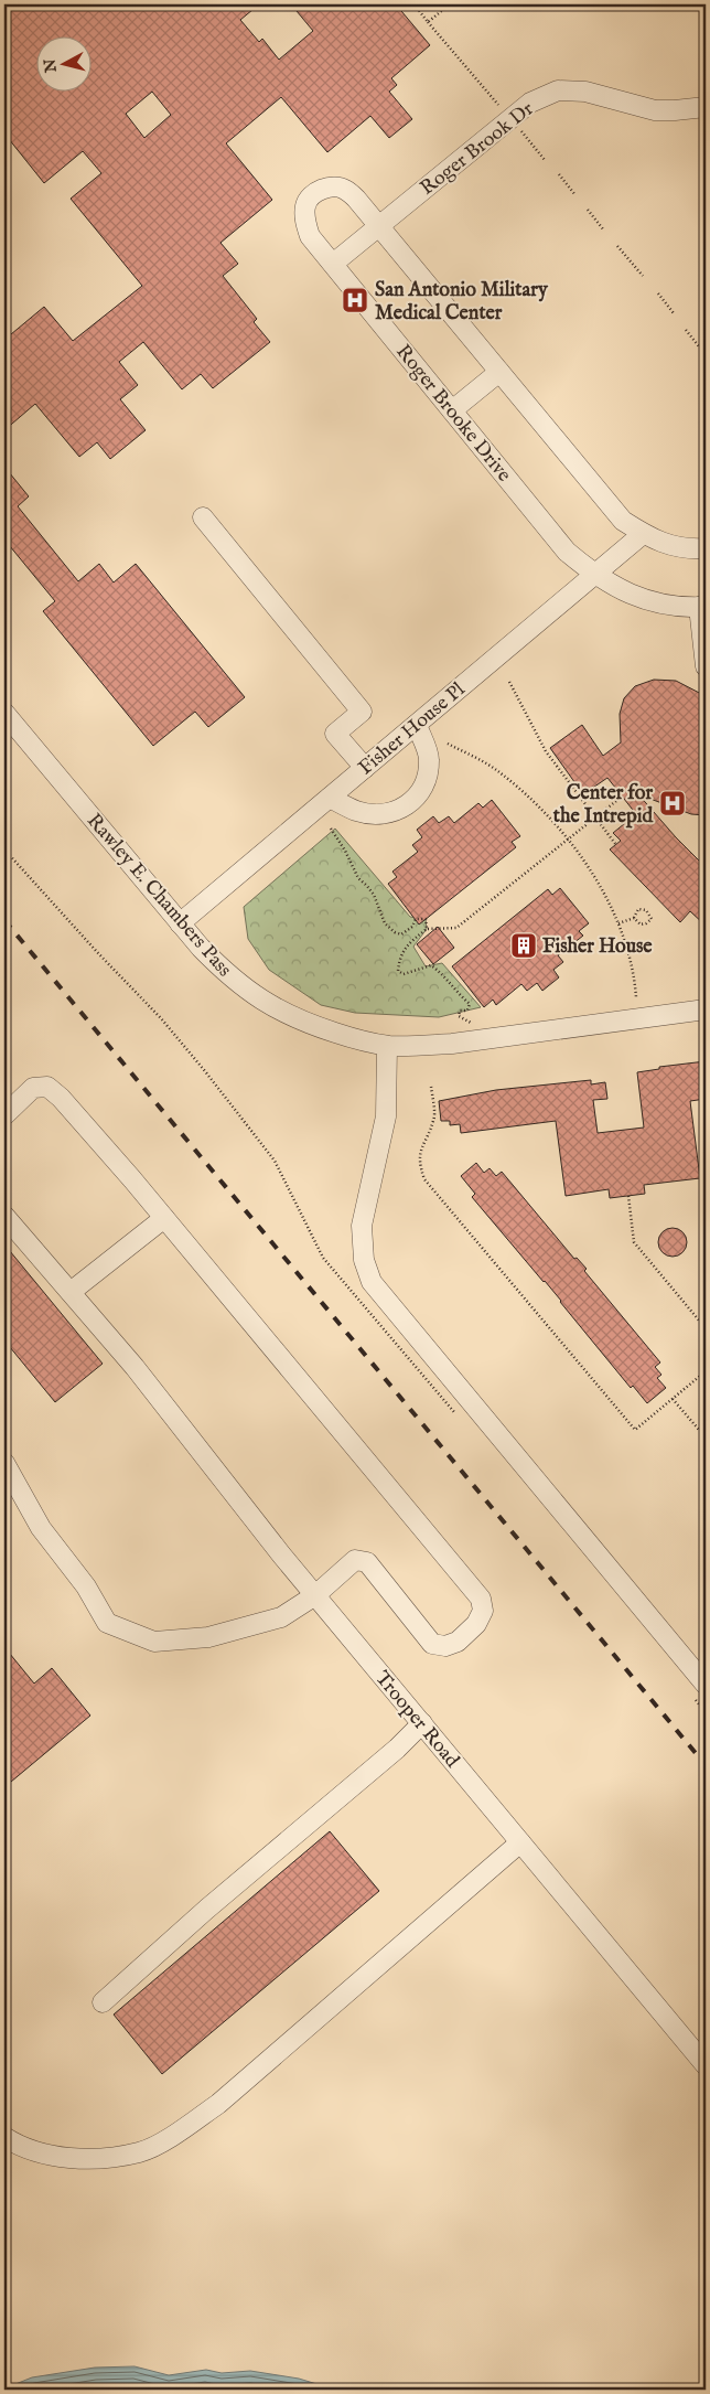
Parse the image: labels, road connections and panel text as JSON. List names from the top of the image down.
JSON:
{
  "streets": {
    "street": [
      "Roger Brook Dr",
      "Roger Brooke Drive",
      "Fisher House Pl",
      "Rawley E. Chambers Pass",
      "Trooper Road"
    ]
  },
  "crossings": [
    ["Roger Brook Dr", "Roger Brooke Drive"],
    ["Roger Brooke Drive", "Fisher House Pl"],
    ["Fisher House Pl", "Rawley E. Chambers Pass"]
  ],
  "places": {
    "hospital": ["San Antonio Military Medical Center", "Center for the Intrepid"],
    "building": ["Fisher House"]
  },
  "north": "left"
}
